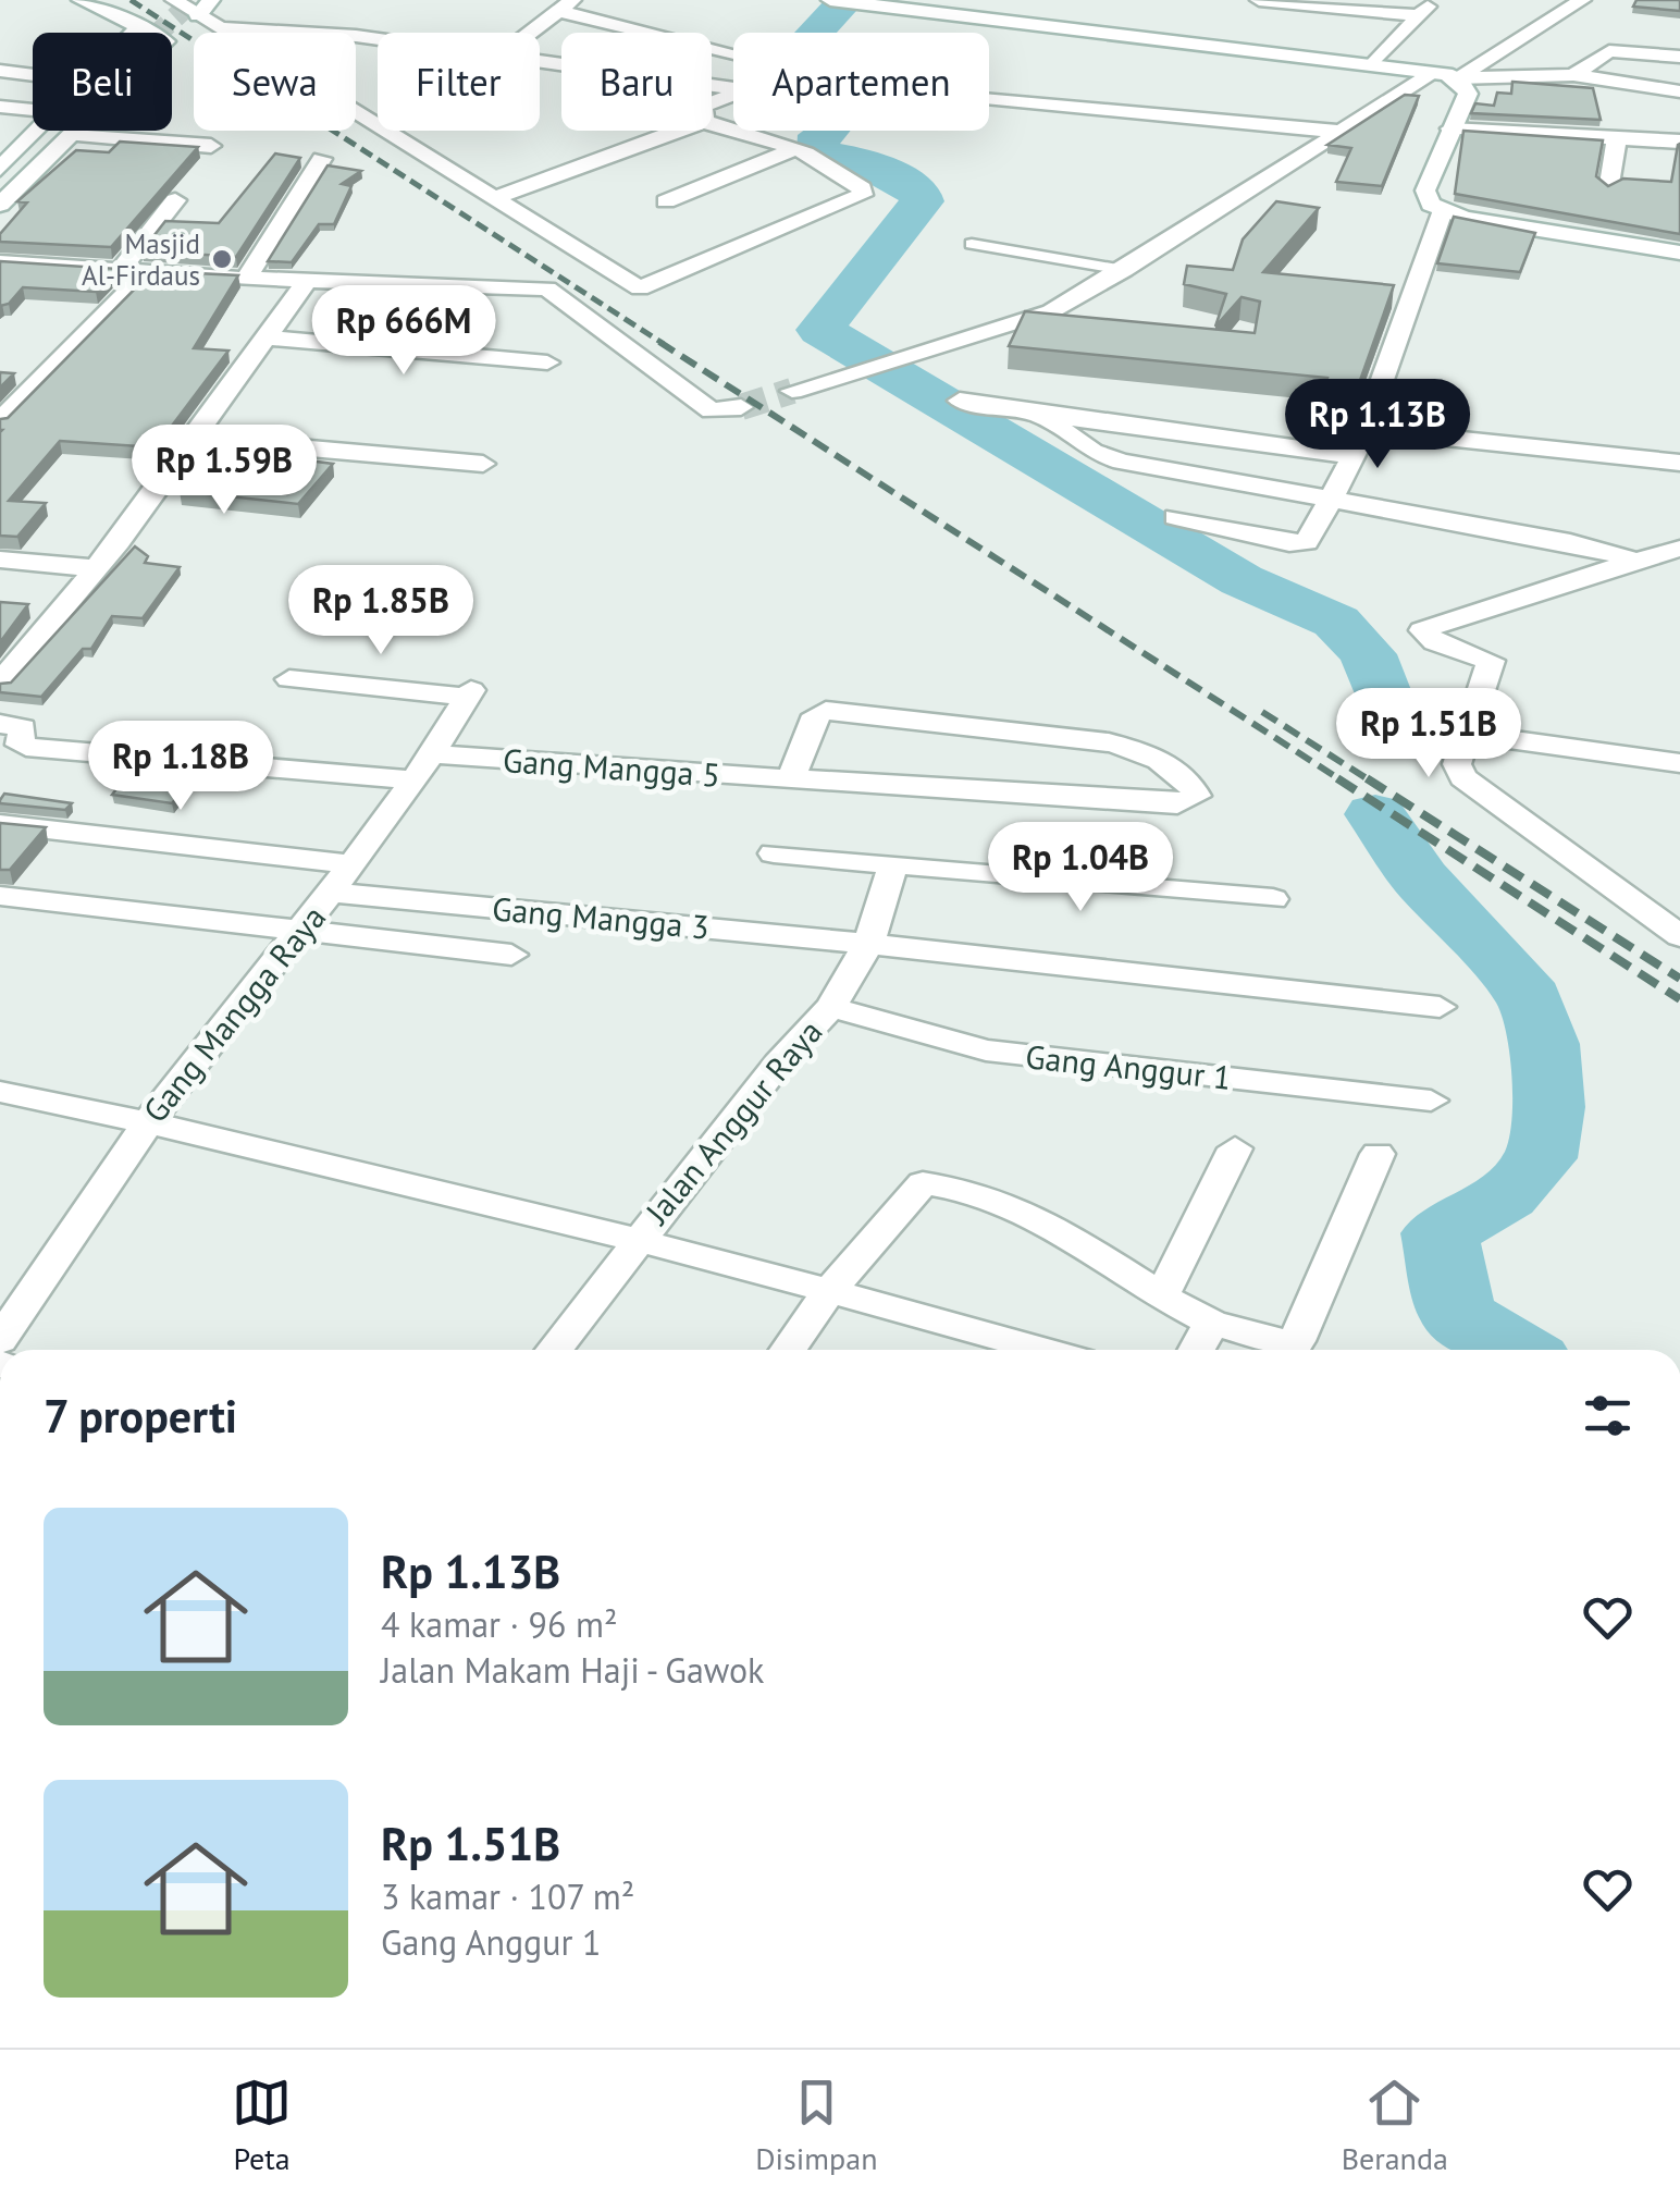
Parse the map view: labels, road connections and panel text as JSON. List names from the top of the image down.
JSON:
{
  "streets": {
    "street": [
      "Gang Mangga 5",
      "Gang Mangga 3",
      "Gang Mangga Raya",
      "Gang Anggur 1",
      "Jalan Anggur Raya"
    ]
  },
  "crossings": [
    ["Gang Mangga 5", "Gang Mangga Raya"],
    ["Gang Mangga 3", "Gang Mangga Raya"],
    ["Gang Mangga 3", "Jalan Anggur Raya"],
    ["Gang Anggur 1", "Jalan Anggur Raya"]
  ],
  "places": ["Masjid Al-Firdaus"],
  "page": {
    "chip": [
      "Beli",
      "Sewa",
      "Filter",
      "Baru",
      "Apartemen"
    ],
    "price": [
      "Rp 666M",
      "Rp 1.13B",
      "Rp 1.59B",
      "Rp 1.85B",
      "Rp 1.51B",
      "Rp 1.18B",
      "Rp 1.04B"
    ],
    "heading": "7 properti",
    "list": [
      {
        "name": "Rp 1.13B",
        "note": "4 kamar · 96 m² · Jalan Makam Haji - Gawok"
      },
      {
        "name": "Rp 1.51B",
        "note": "3 kamar · 107 m² · Gang Anggur 1"
      }
    ],
    "tabs": ["Peta", "Disimpan", "Beranda"]
  }
}
